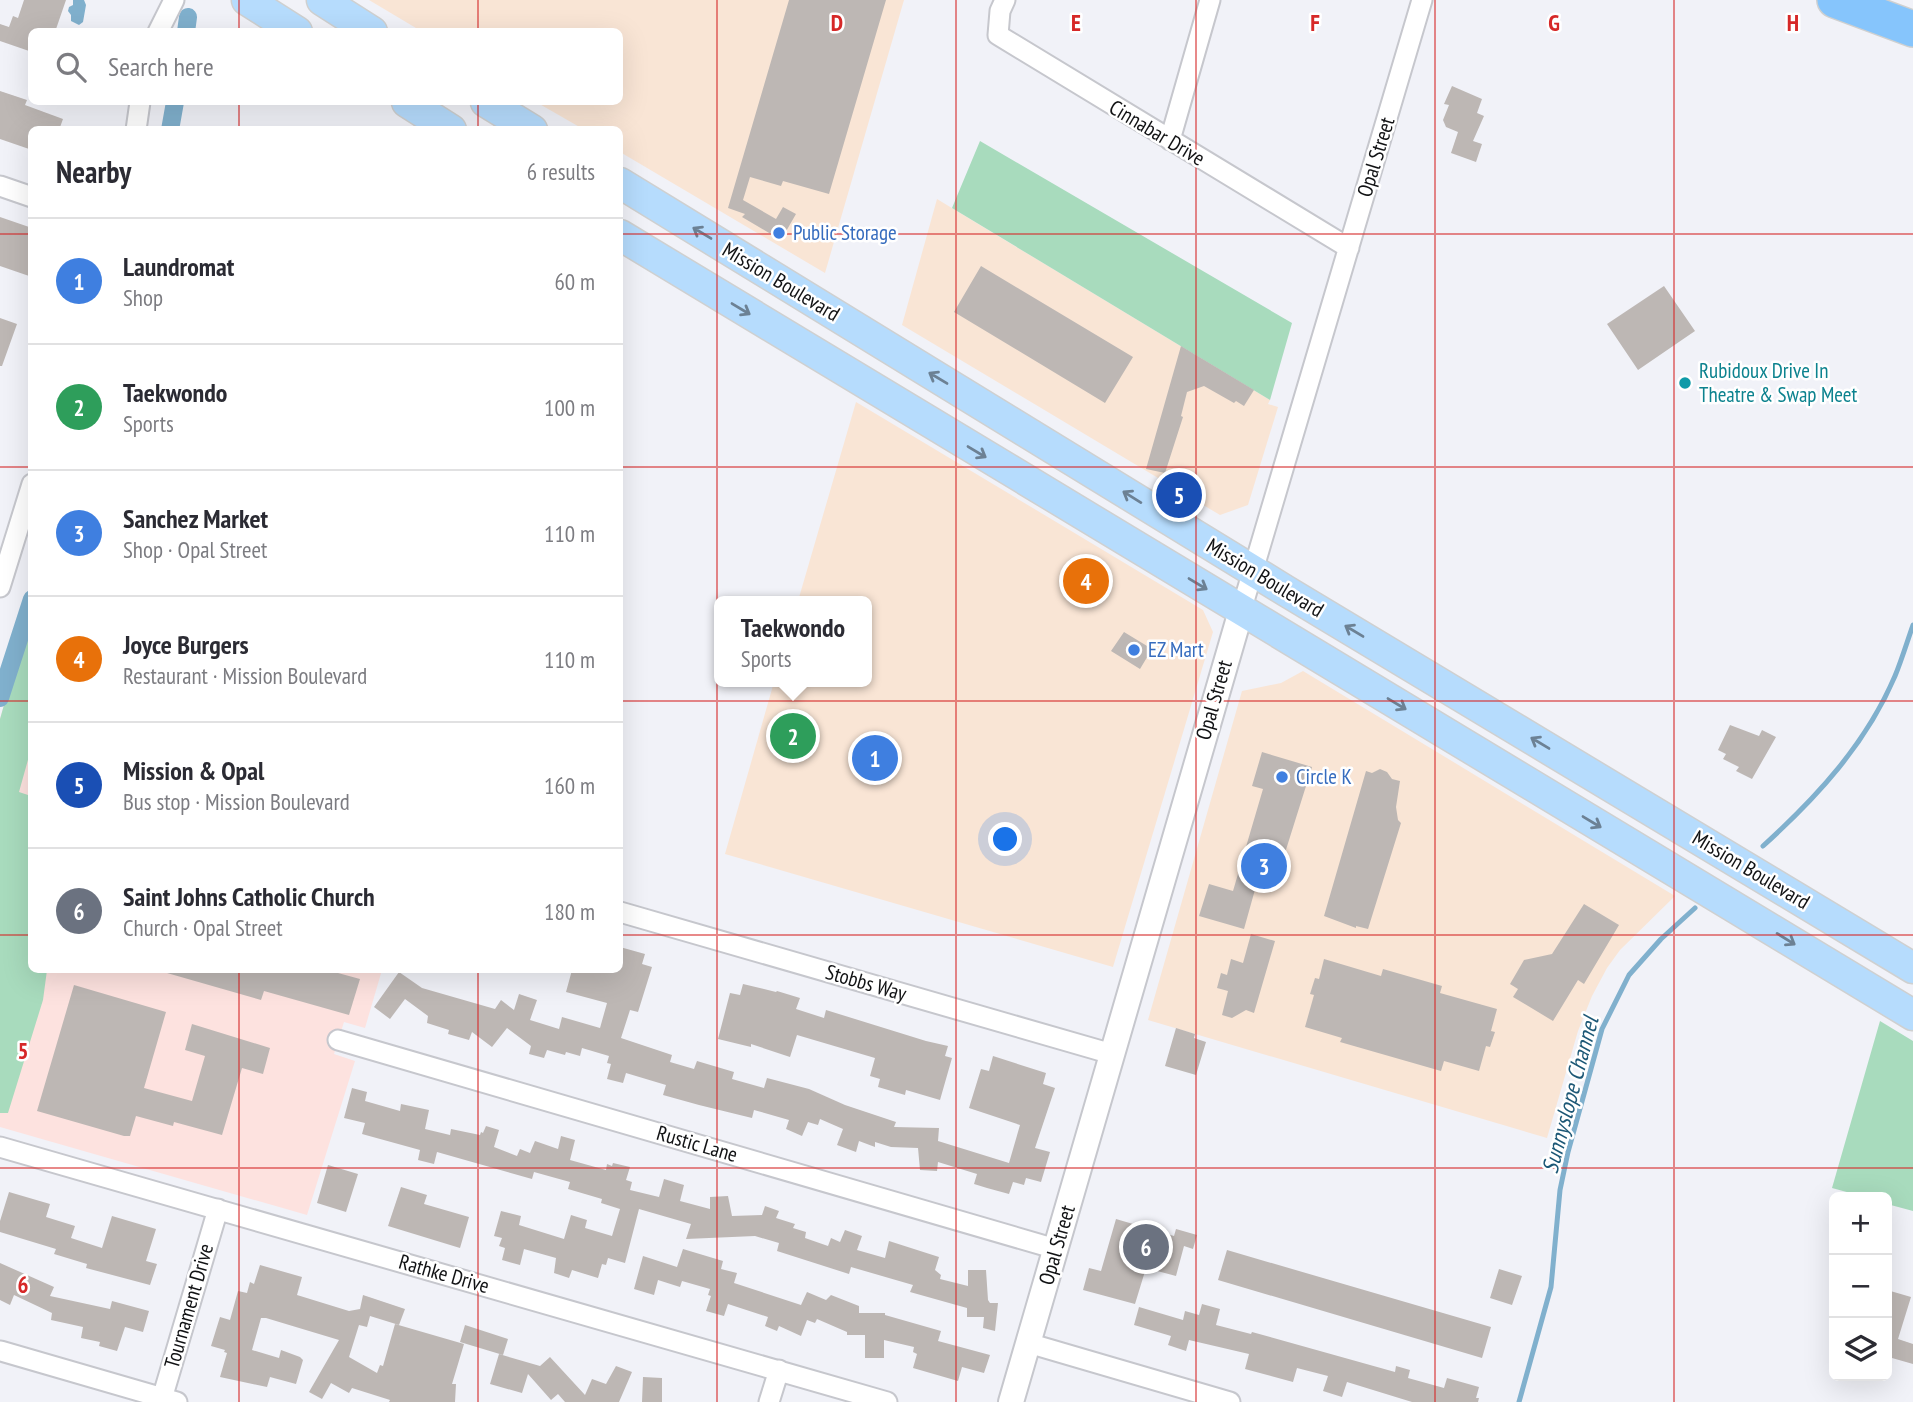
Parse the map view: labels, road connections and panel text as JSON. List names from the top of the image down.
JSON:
{
  "streets": {
    "main road": ["Mission Boulevard"],
    "street": [
      "Cinnabar Drive",
      "Opal Street",
      "Stobbs Way",
      "Rustic Lane",
      "Rathke Drive",
      "Tournament Drive"
    ]
  },
  "crossings": [
    ["Cinnabar Drive", "Opal Street"],
    ["Opal Street", "Mission Boulevard"],
    ["Opal Street", "Stobbs Way"],
    ["Opal Street", "Rustic Lane"],
    ["Rathke Drive", "Tournament Drive"]
  ],
  "water": ["Sunnyslope Channel"],
  "places": [
    "Public Storage",
    "Rubidoux Drive In Theatre & Swap Meet",
    "EZ Mart",
    "Circle K"
  ],
  "page": {
    "search": "Search here",
    "heading": ["Nearby", "6 results"],
    "list": [
      {
        "mark": "1",
        "name": "Laundromat",
        "note": "Shop",
        "value": "60 m"
      },
      {
        "mark": "2",
        "name": "Taekwondo",
        "note": "Sports",
        "value": "100 m"
      },
      {
        "mark": "3",
        "name": "Sanchez Market",
        "note": "Shop · Opal Street",
        "value": "110 m"
      },
      {
        "mark": "4",
        "name": "Joyce Burgers",
        "note": "Restaurant · Mission Boulevard",
        "value": "110 m"
      },
      {
        "mark": "5",
        "name": "Mission & Opal",
        "note": "Bus stop · Mission Boulevard",
        "value": "160 m"
      },
      {
        "mark": "6",
        "name": "Saint Johns Catholic Church",
        "note": "Church · Opal Street",
        "value": "180 m"
      }
    ],
    "pins": [
      "5",
      "4",
      "2",
      "1",
      "3",
      "6"
    ],
    "popup": ["Taekwondo", "Sports"],
    "map_buttons": ["+", "−"]
  },
  "grid": {
    "columns": [
      "D",
      "E",
      "F",
      "G",
      "H"
    ],
    "rows": ["5", "6"]
  }
}
